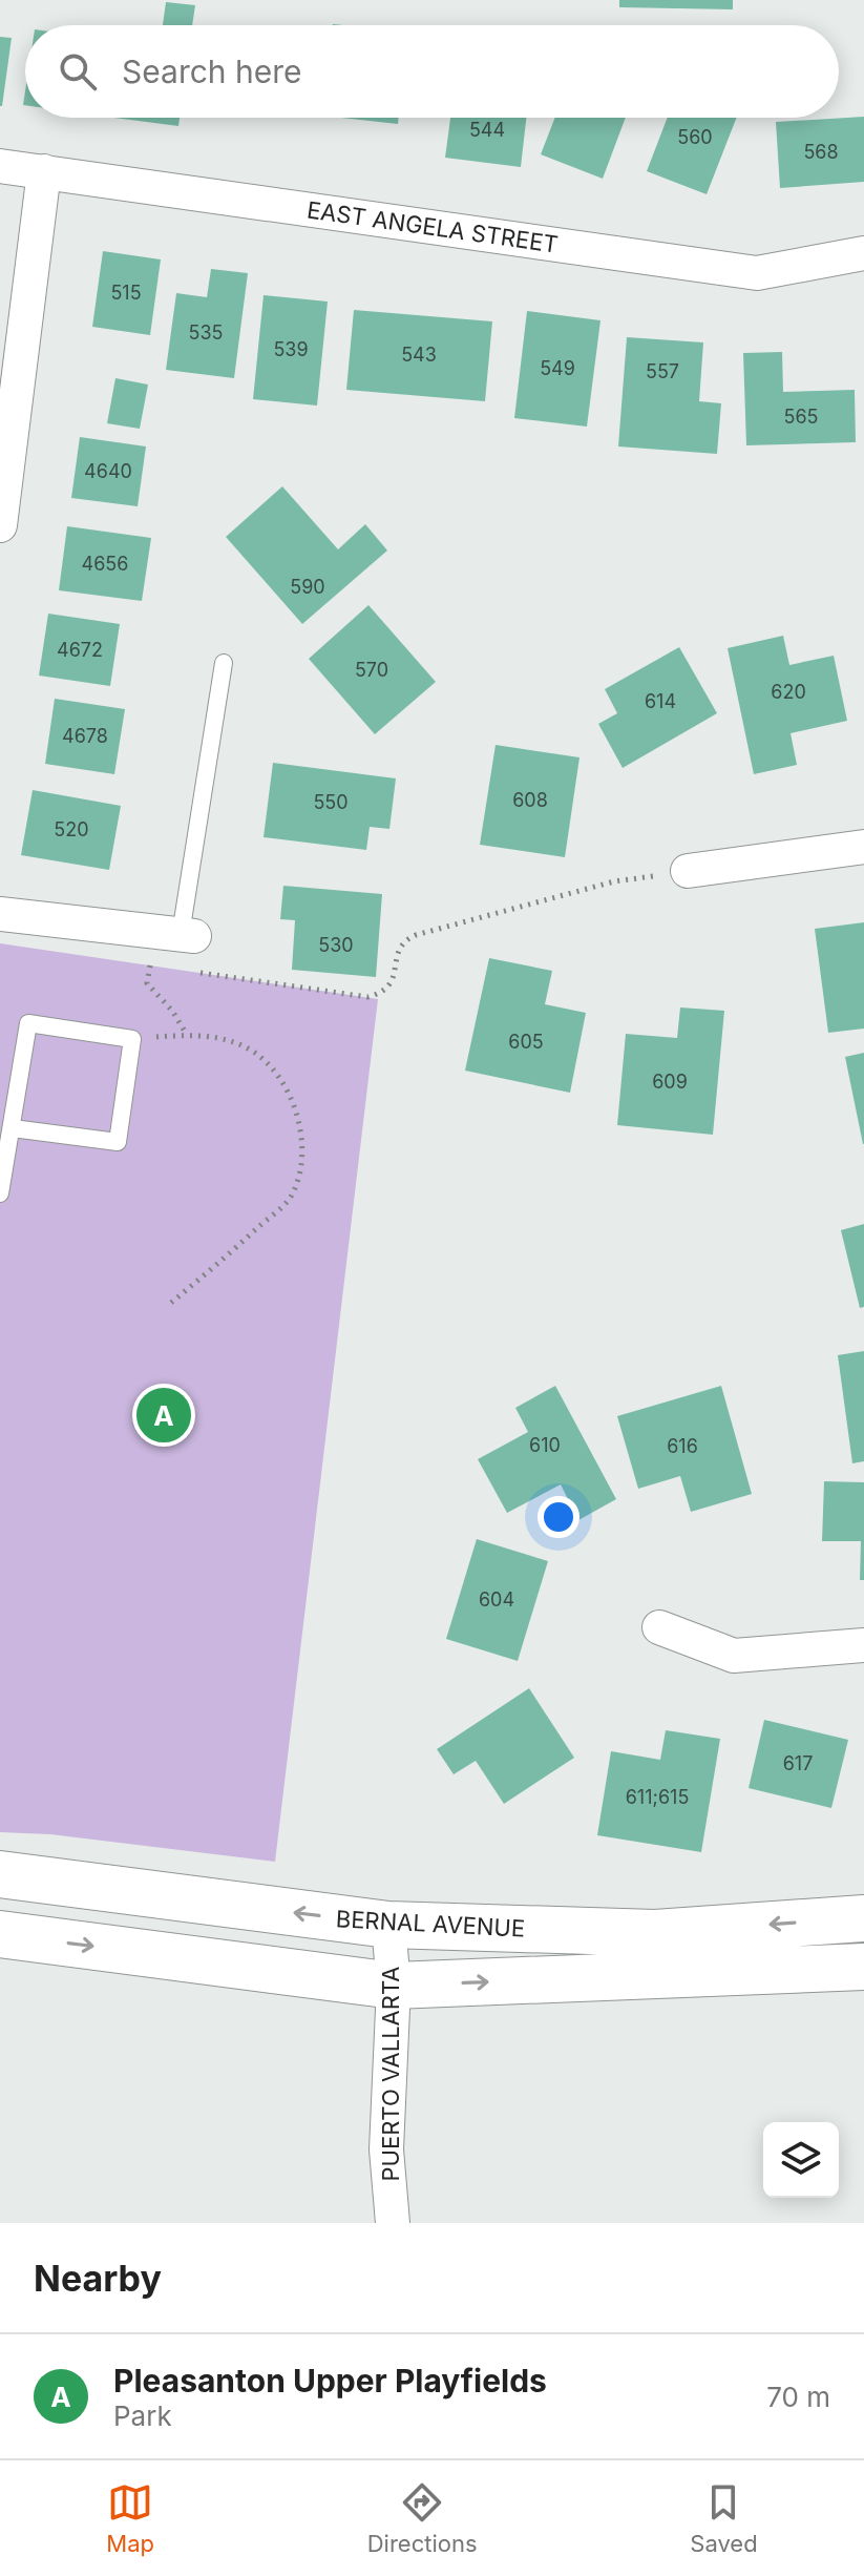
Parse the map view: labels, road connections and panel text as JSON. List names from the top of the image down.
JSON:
{
  "streets": {
    "main road": ["BERNAL AVENUE"],
    "street": ["EAST ANGELA STREET", "PUERTO VALLARTA"]
  },
  "crossings": [
    ["BERNAL AVENUE", "PUERTO VALLARTA"]
  ],
  "house_numbers": [
    "544",
    "560",
    "568",
    "515",
    "535",
    "539",
    "543",
    "549",
    "557",
    "565",
    "4640",
    "4656",
    "590",
    "4672",
    "570",
    "620",
    "614",
    "4678",
    "608",
    "550",
    "520",
    "530",
    "605",
    "609",
    "610",
    "616",
    "604",
    "617",
    "611;615"
  ],
  "page": {
    "search": "Search here",
    "pins": "A",
    "heading": "Nearby",
    "list": [
      {
        "mark": "A",
        "name": "Pleasanton Upper Playfields",
        "note": "Park",
        "value": "70 m"
      }
    ],
    "nav": ["Map", "Directions", "Saved"]
  }
}
